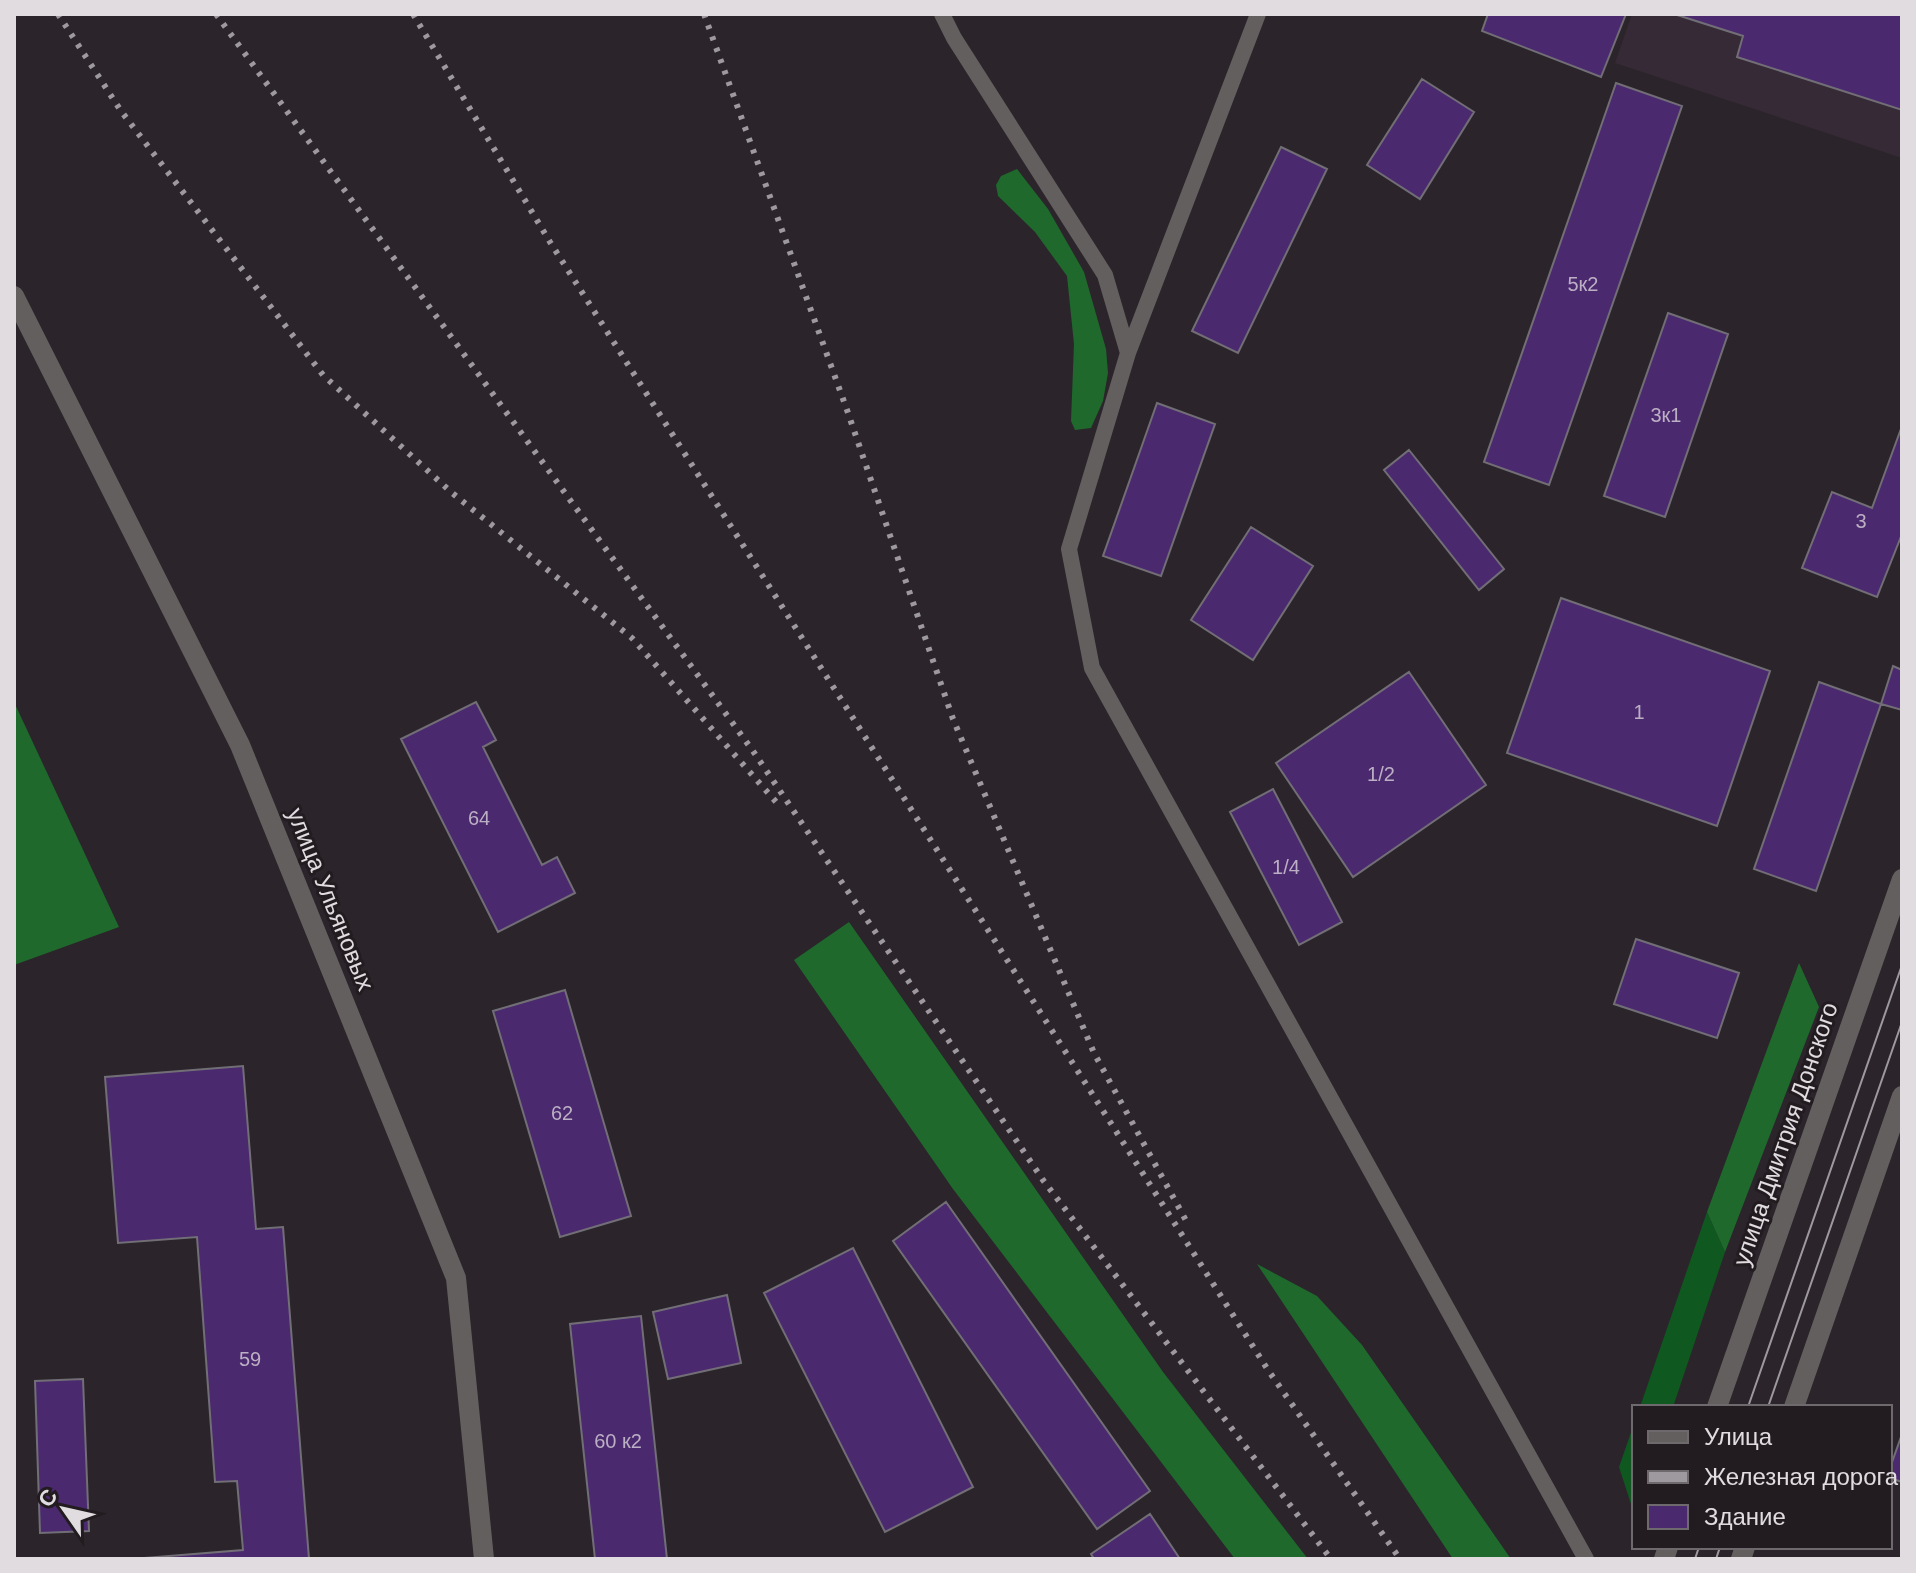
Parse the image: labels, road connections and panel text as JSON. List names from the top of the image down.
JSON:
{
  "streets": {
    "street": ["улица Ульяновых", "улица Дмитрия Донского"]
  },
  "house_numbers": [
    "5к2",
    "3к1",
    "3",
    "1",
    "1/2",
    "64",
    "1/4",
    "62",
    "59",
    "60 к2"
  ],
  "legend": ["Улица", "Железная дорога", "Здание"],
  "north": "top left"
}
